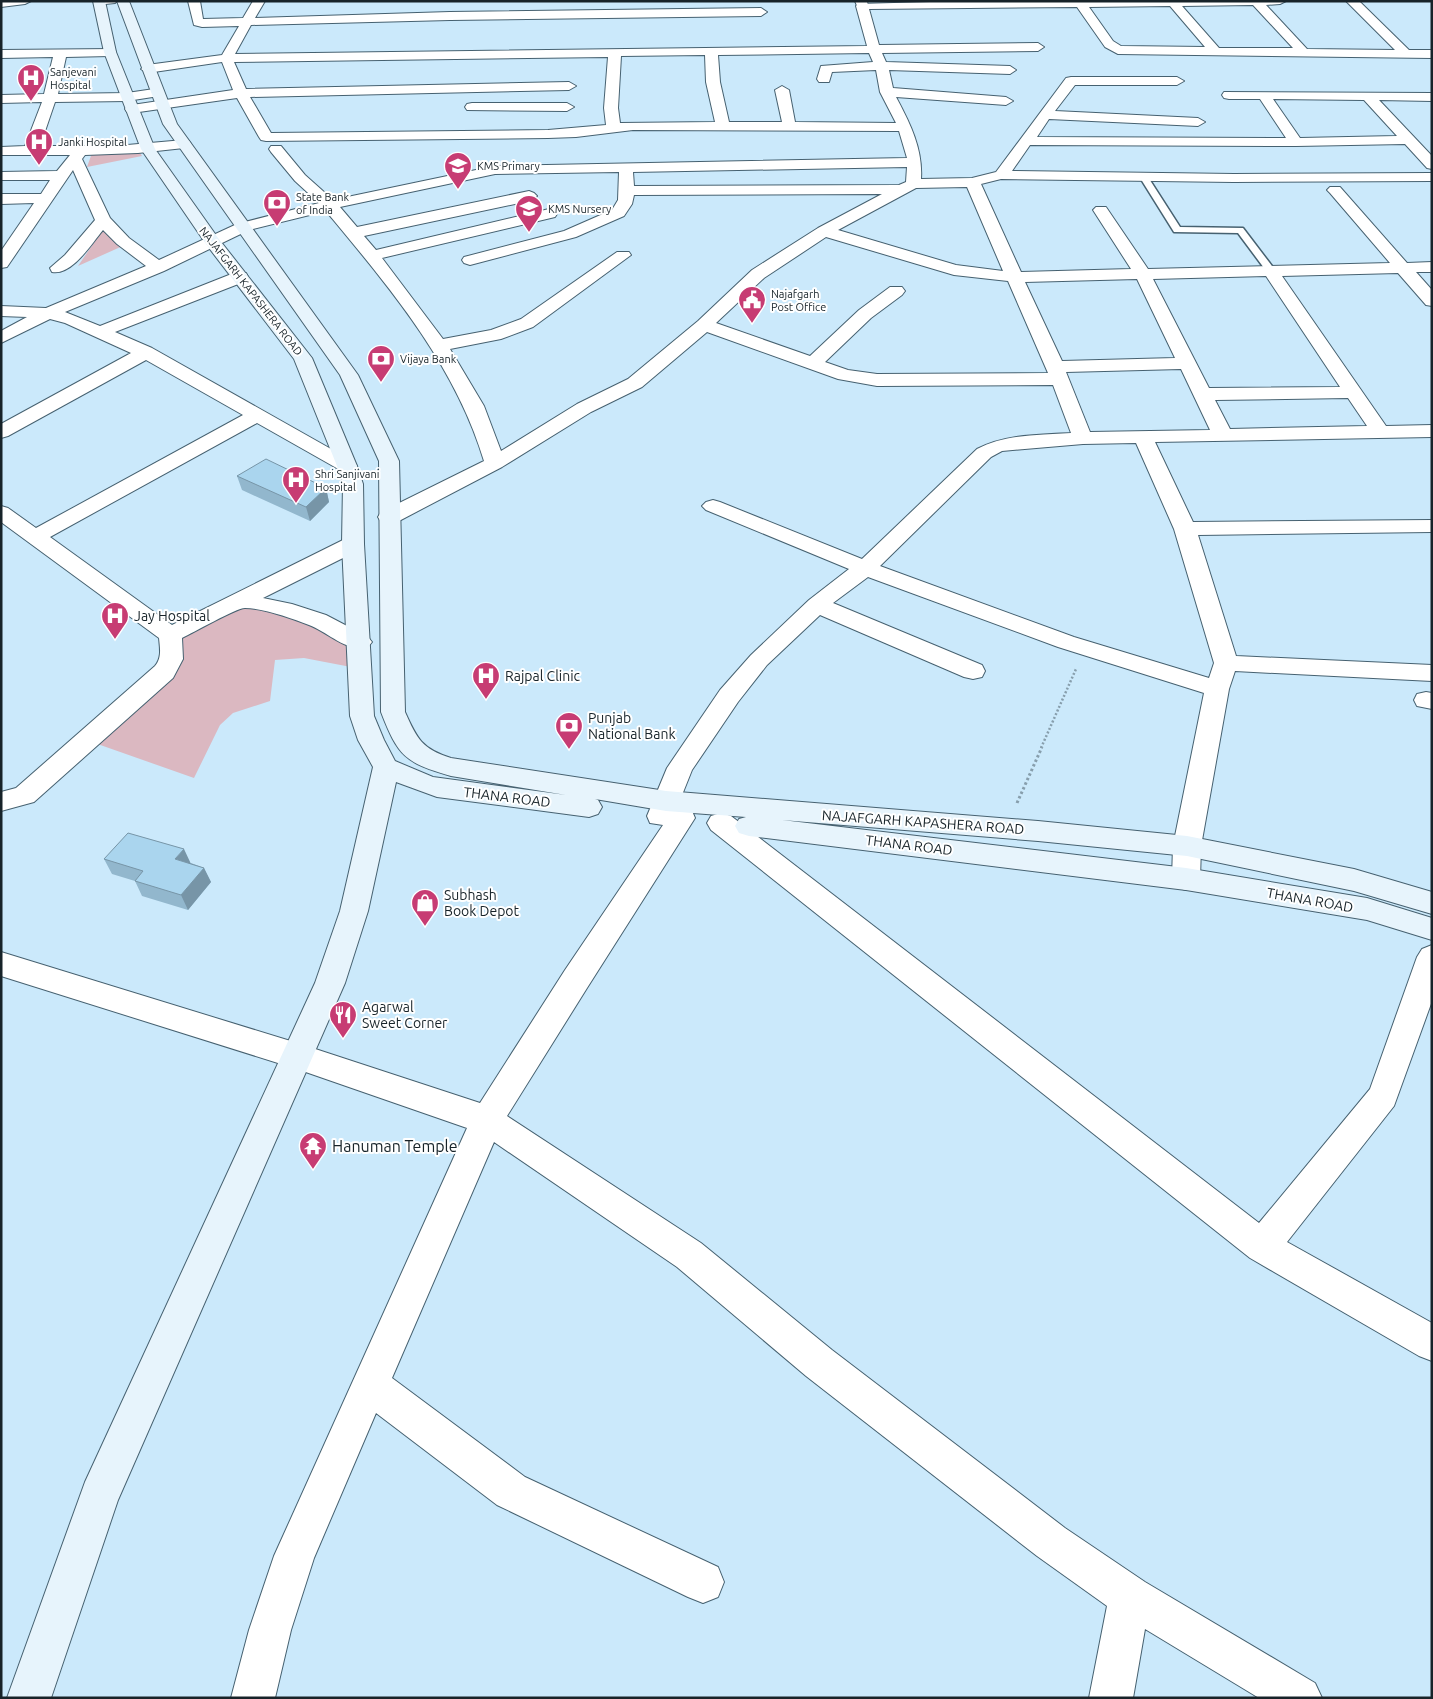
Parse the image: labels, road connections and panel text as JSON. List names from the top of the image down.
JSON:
{
  "streets": {
    "main road": ["NAJAFGARH KAPASHERA ROAD", "THANA ROAD"]
  },
  "crossings": [
    ["NAJAFGARH KAPASHERA ROAD", "THANA ROAD"]
  ],
  "places": {
    "hospital": [
      "Sanjevani Hospital",
      "Janki Hospital",
      "Shri Sanjivani Hospital",
      "Jay Hospital",
      "Rajpal Clinic"
    ],
    "school or university": ["KMS Primary", "KMS Nursery"],
    "bank": ["State Bank of India", "Vijaya Bank", "Punjab National Bank"],
    "public building": ["Najafgarh Post Office"],
    "shop": ["Subhash Book Depot"],
    "restaurant": ["Agarwal Sweet Corner"],
    "temple": ["Hanuman Temple"]
  }
}
